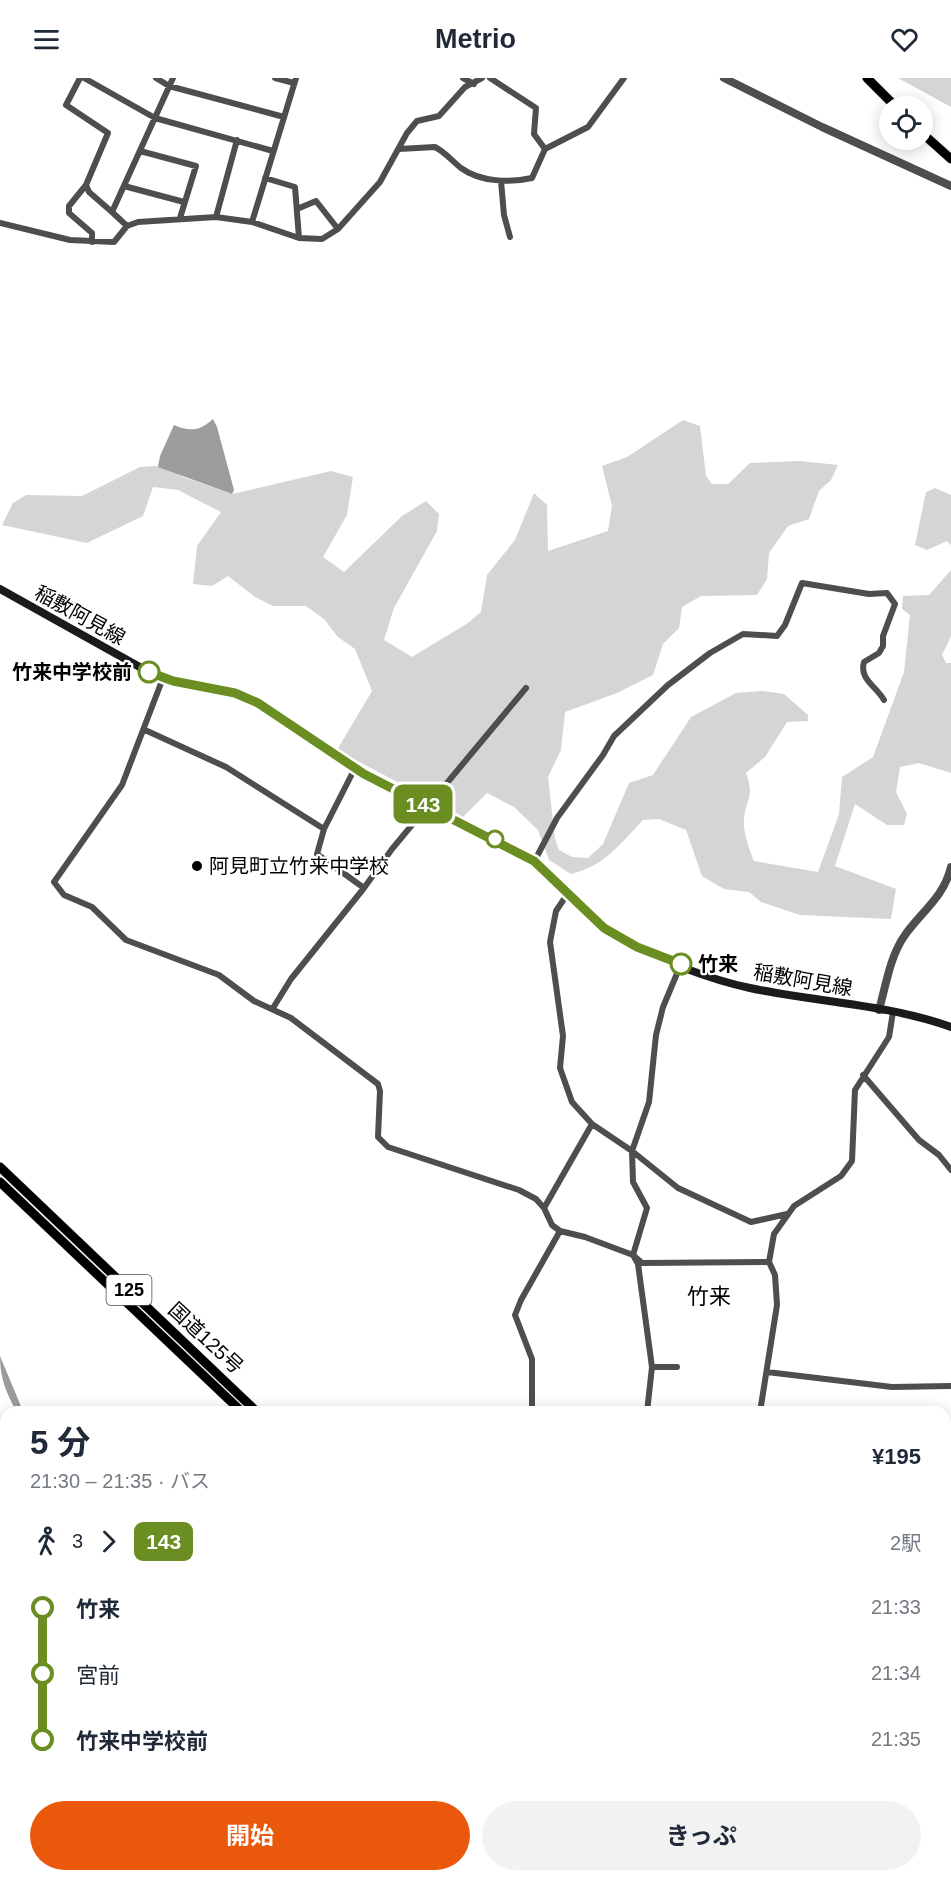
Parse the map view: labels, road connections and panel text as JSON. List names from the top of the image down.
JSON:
{
  "streets": {
    "main road": ["稲敷阿見線", "125", "国道125号"]
  },
  "districts": ["竹来"],
  "places": ["竹来中学校前", "阿見町立竹来中学校", "竹来"],
  "lines": ["bus line 143"],
  "page": {
    "header": "Metrio",
    "on_map": "143",
    "heading": ["5 分", "21:30 – 21:35 · バス", "¥195"],
    "legs": ["3", "143", "2駅"],
    "list": [
      {
        "name": "竹来",
        "value": "21:33"
      },
      {
        "name": "宮前",
        "value": "21:34"
      },
      {
        "name": "竹来中学校前",
        "value": "21:35"
      }
    ],
    "buttons": ["開始", "きっぷ"]
  }
}
